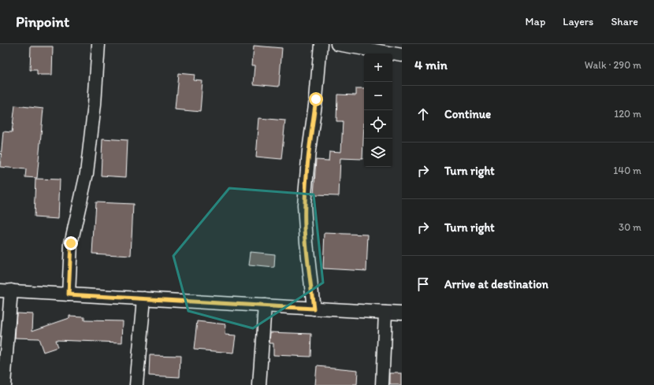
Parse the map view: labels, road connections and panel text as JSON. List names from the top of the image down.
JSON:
{
  "page": {
    "header": "Pinpoint",
    "nav": ["Map", "Layers", "Share"],
    "heading": ["4 min", "Walk · 290 m"],
    "map_buttons": ["+", "−"],
    "list": [
      ["Continue", "120 m"],
      ["Turn right", "140 m"],
      ["Turn right", "30 m"],
      "Arrive at destination"
    ]
  }
}
